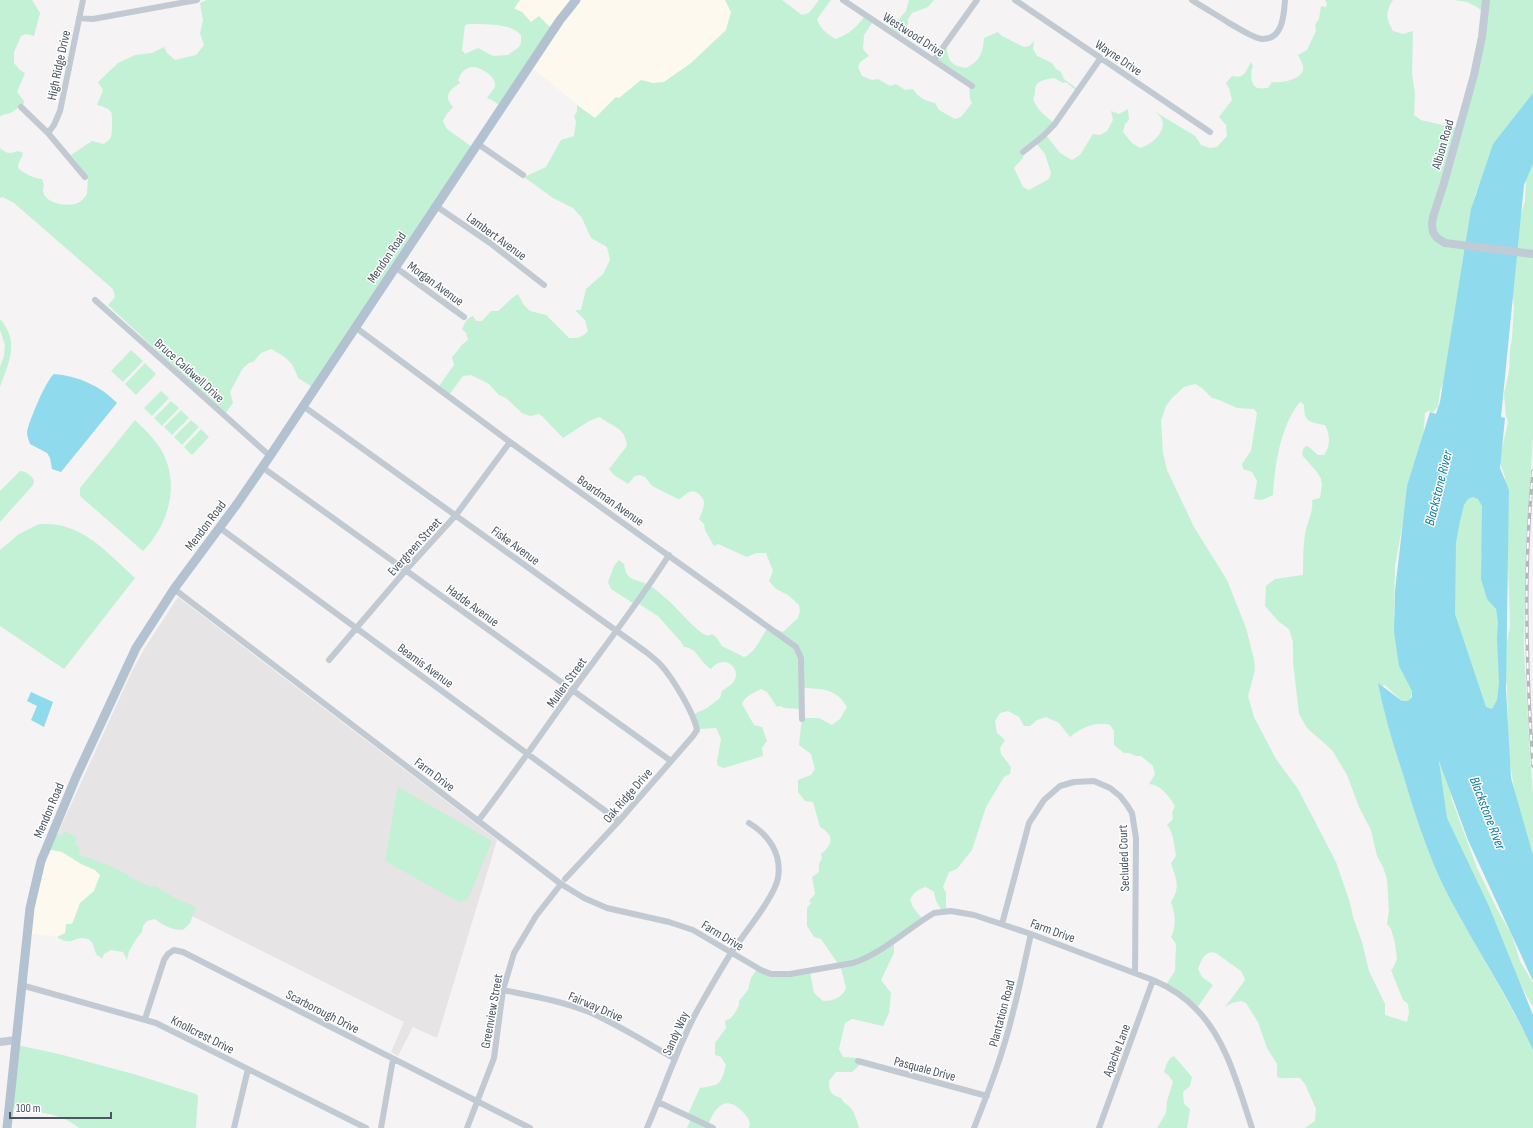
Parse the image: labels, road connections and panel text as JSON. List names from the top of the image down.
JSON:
{
  "streets": {
    "main road": ["Mendon Road"],
    "street": [
      "Westwood Drive",
      "Wayne Drive",
      "High Ridge Drive",
      "Albion Road",
      "Lambert Avenue",
      "Morgan Avenue",
      "Bruce Caldwell Drive",
      "Boardman Avenue",
      "Fiske Avenue",
      "Evergreen Street",
      "Hadde Avenue",
      "Beamis Avenue",
      "Mullen Street",
      "Farm Drive",
      "Oak Ridge Drive",
      "Secluded Court",
      "Fairway Drive",
      "Scarborough Drive",
      "Greenview Street",
      "Plantation Road",
      "Sandy Way",
      "Knollcrest Drive",
      "Apache Lane",
      "Pasquale Drive"
    ]
  },
  "crossings": [
    ["Lambert Avenue", "Mendon Road"],
    ["Mendon Road", "Morgan Avenue"],
    ["Mendon Road", "Bruce Caldwell Drive"],
    ["Mendon Road", "Boardman Avenue"],
    ["Mendon Road", "Fiske Avenue"],
    ["Mendon Road", "Hadde Avenue"],
    ["Mendon Road", "Beamis Avenue"],
    ["Mendon Road", "Farm Drive"],
    ["Mendon Road", "Knollcrest Drive"],
    ["Boardman Avenue", "Evergreen Street"],
    ["Boardman Avenue", "Mullen Street"],
    ["Fiske Avenue", "Evergreen Street"],
    ["Fiske Avenue", "Mullen Street"],
    ["Fiske Avenue", "Oak Ridge Drive"],
    ["Evergreen Street", "Hadde Avenue"],
    ["Evergreen Street", "Beamis Avenue"],
    ["Hadde Avenue", "Mullen Street"],
    ["Hadde Avenue", "Oak Ridge Drive"],
    ["Beamis Avenue", "Mullen Street"],
    ["Beamis Avenue", "Oak Ridge Drive"],
    ["Mullen Street", "Farm Drive"],
    ["Farm Drive", "Oak Ridge Drive"],
    ["Farm Drive", "Secluded Court"],
    ["Farm Drive", "Greenview Street"],
    ["Farm Drive", "Plantation Road"],
    ["Farm Drive", "Sandy Way"],
    ["Farm Drive", "Apache Lane"],
    ["Oak Ridge Drive", "Greenview Street"],
    ["Fairway Drive", "Greenview Street"],
    ["Fairway Drive", "Sandy Way"],
    ["Scarborough Drive", "Greenview Street"],
    ["Scarborough Drive", "Knollcrest Drive"],
    ["Plantation Road", "Pasquale Drive"]
  ],
  "water": ["Blackstone River"],
  "scale_bar": "100 m"
}
